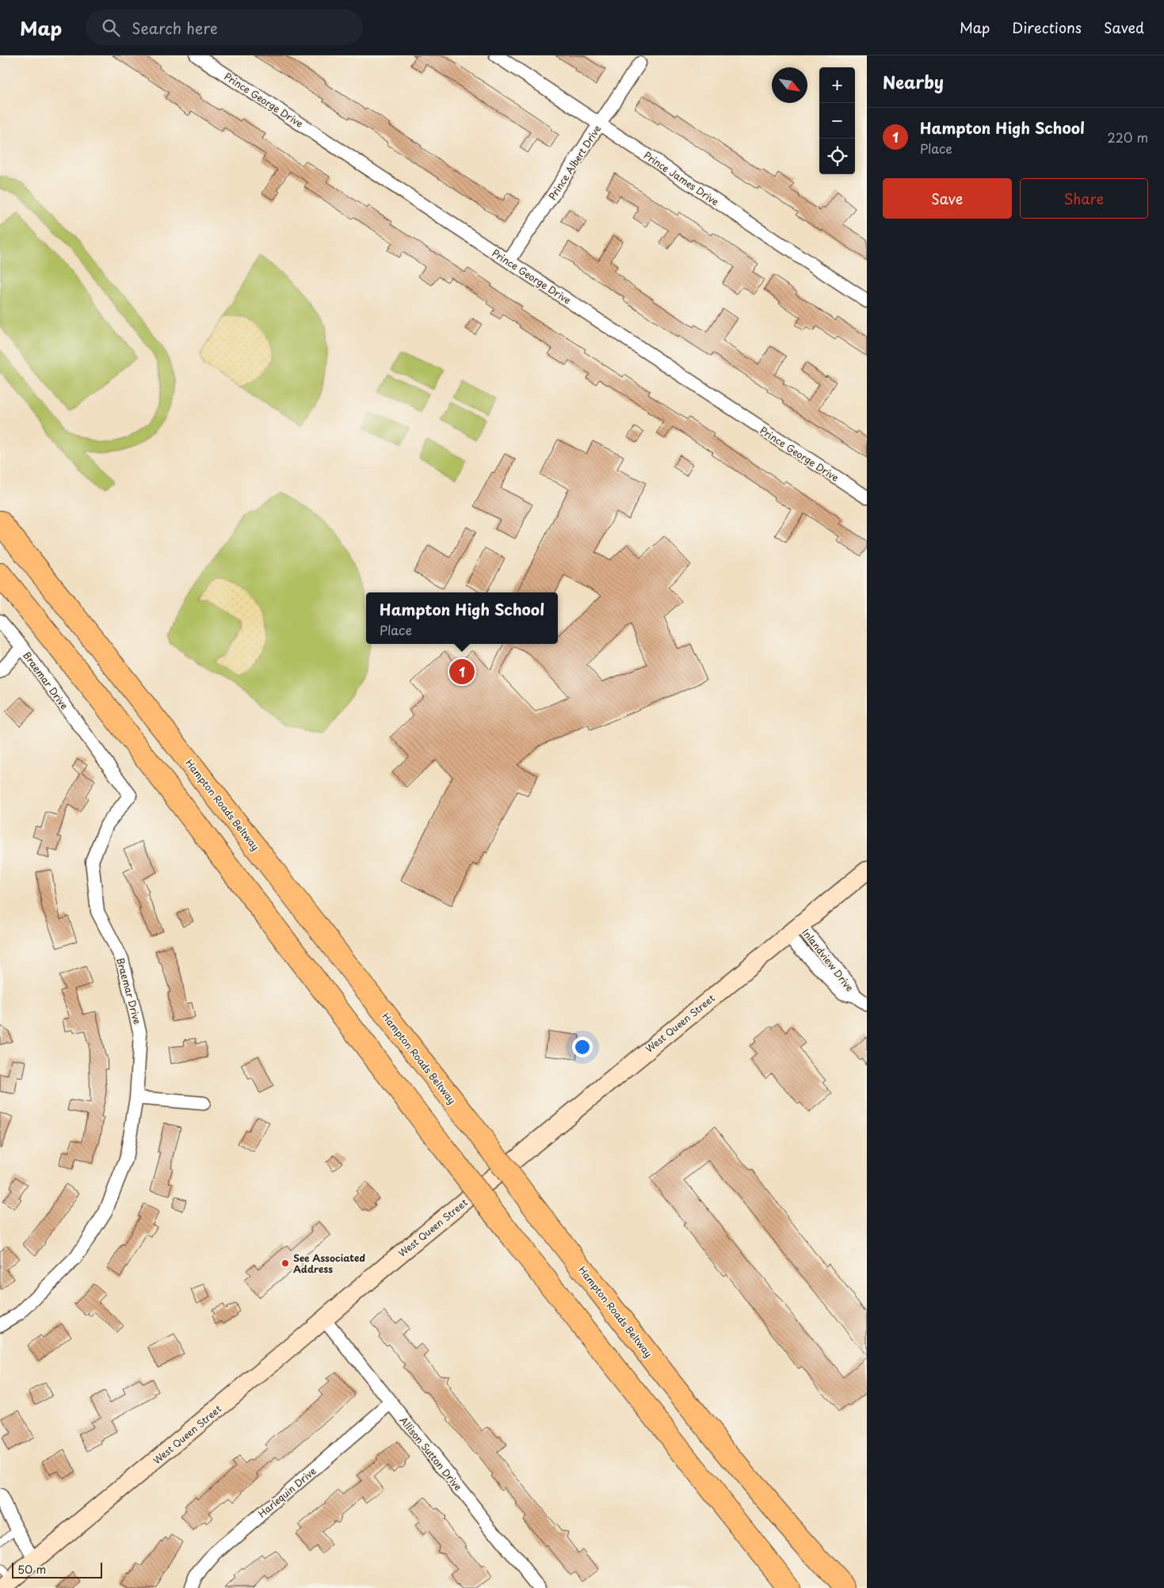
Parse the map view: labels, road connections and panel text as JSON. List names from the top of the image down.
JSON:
{
  "streets": {
    "highway": ["Hampton Roads Beltway"],
    "main road": ["West Queen Street"],
    "street": [
      "Prince George Drive",
      "Prince Albert Drive",
      "Prince James Drive",
      "Braemar Drive",
      "Inlandview Drive",
      "Allison Sutton Drive",
      "Harlequin Drive"
    ]
  },
  "crossings": [
    ["Prince George Drive", "Prince Albert Drive"],
    ["Prince Albert Drive", "Prince James Drive"],
    ["Inlandview Drive", "West Queen Street"],
    ["West Queen Street", "Allison Sutton Drive"],
    ["Allison Sutton Drive", "Harlequin Drive"]
  ],
  "places": ["See Associated Address"],
  "scale_bar": "50 m",
  "north": "bottom right",
  "page": {
    "header": "Map",
    "search": "Search here",
    "nav": ["Map", "Directions", "Saved"],
    "heading": "Nearby",
    "map_buttons": ["+", "−"],
    "list": [
      {
        "mark": "1",
        "name": "Hampton High School",
        "note": "Place",
        "value": "220 m"
      }
    ],
    "buttons": ["Save", "Share"],
    "popup": ["Hampton High School", "Place"],
    "pins": "1",
    "scale": "50 m"
  }
}
